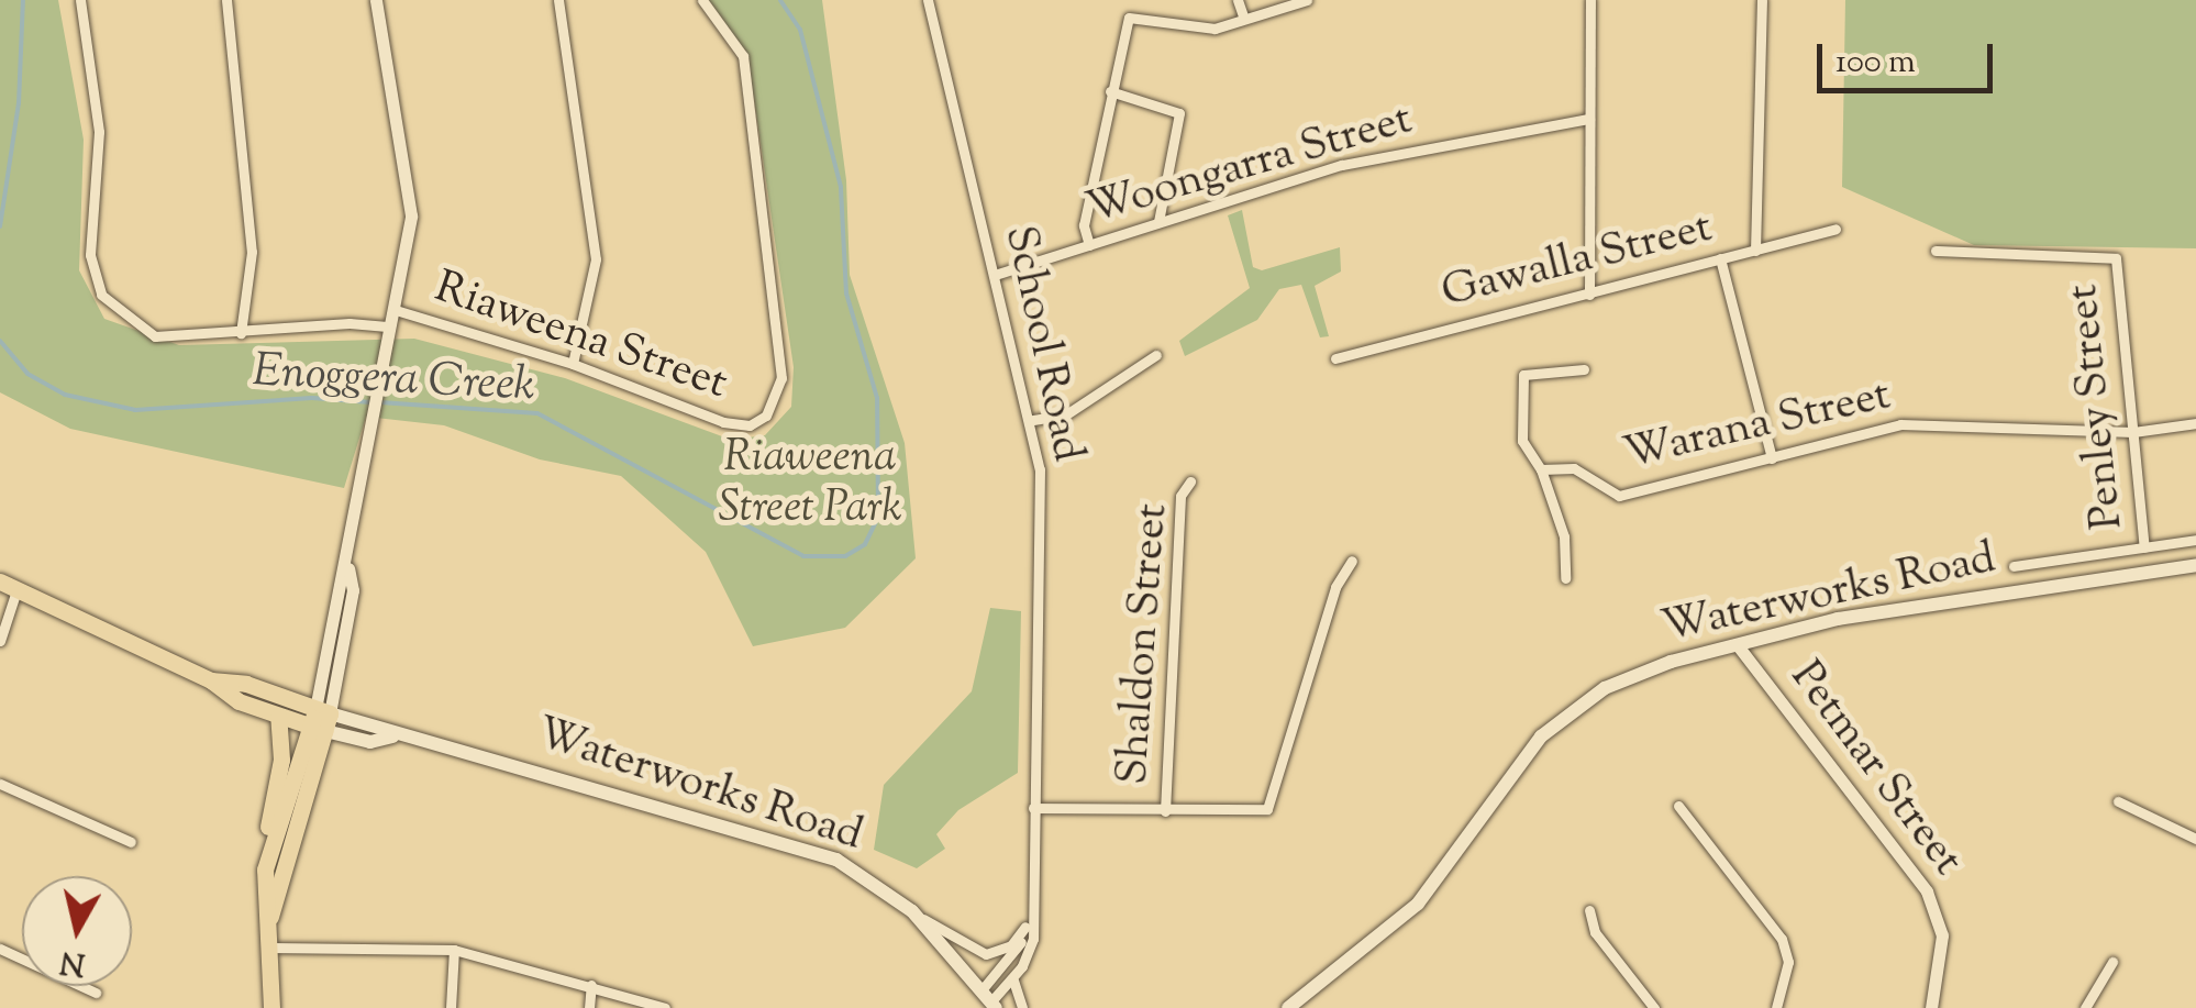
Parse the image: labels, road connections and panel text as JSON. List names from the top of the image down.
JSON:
{
  "streets": {
    "main road": ["Waterworks Road"],
    "street": [
      "Woongarra Street",
      "Gawalla Street",
      "Riaweena Street",
      "School Road",
      "Penley Street",
      "Warana Street",
      "Shaldon Street",
      "Petmar Street"
    ]
  },
  "crossings": [
    ["Woongarra Street", "School Road"],
    ["School Road", "Waterworks Road"],
    ["Penley Street", "Warana Street"],
    ["Waterworks Road", "Petmar Street"]
  ],
  "water": ["Enoggera Creek"],
  "parks": ["Riaweena Street Park"],
  "scale_bar": "100 m",
  "north": "bottom"
}
